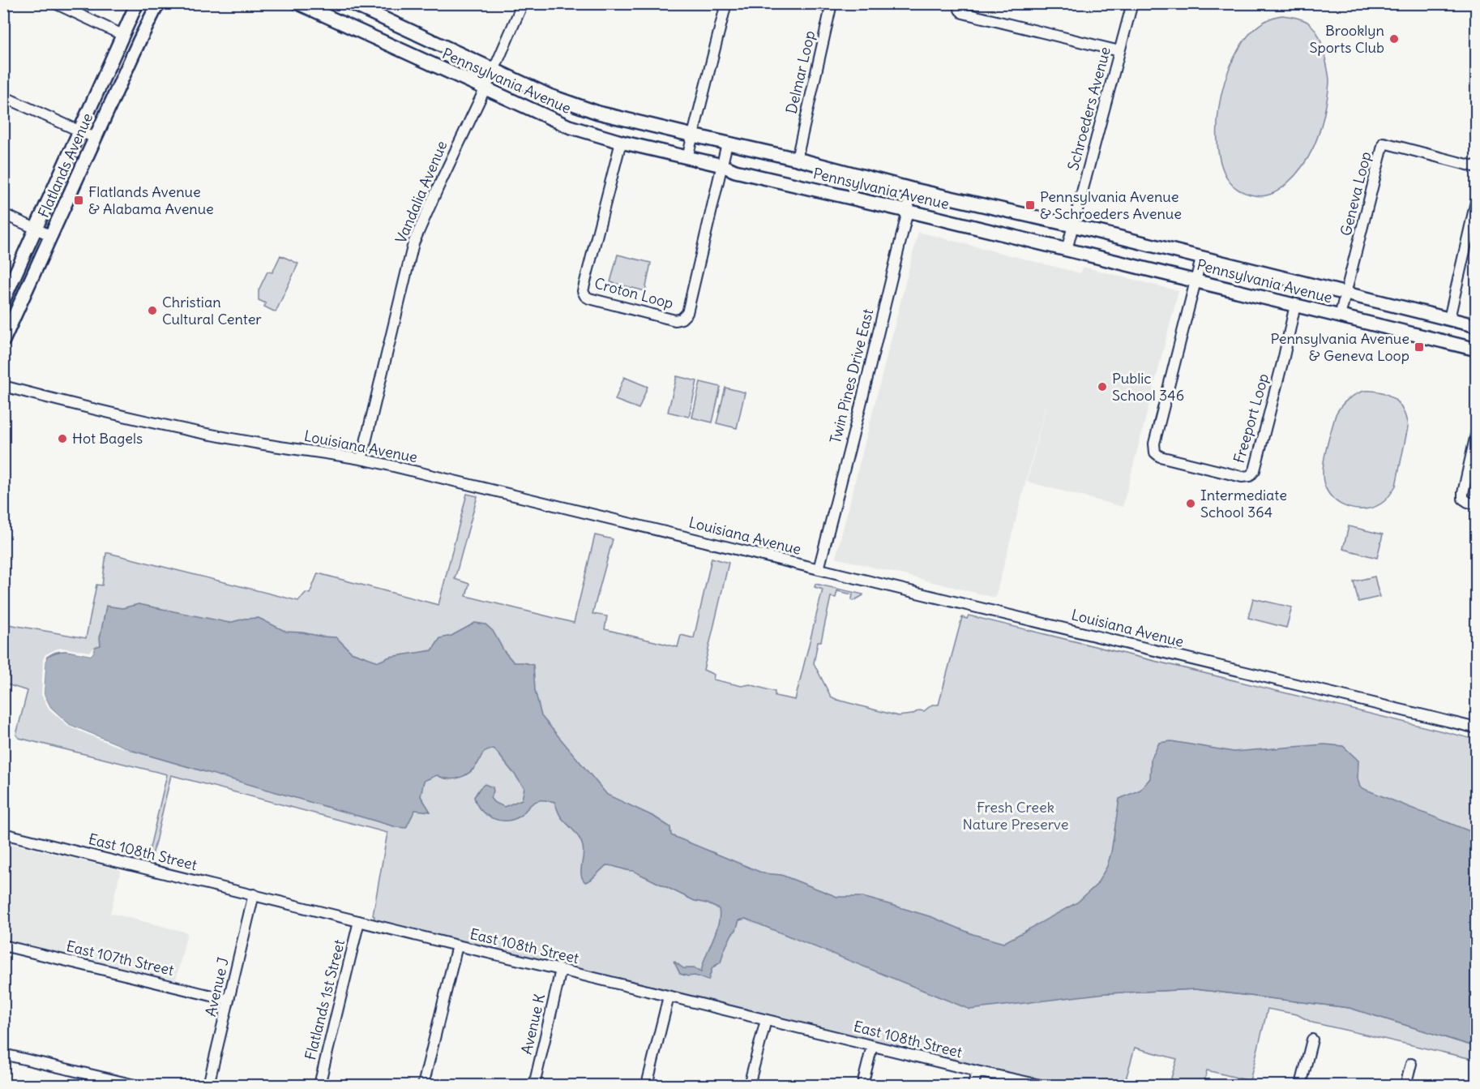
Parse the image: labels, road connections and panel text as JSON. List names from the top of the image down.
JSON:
{
  "streets": {
    "main road": ["Pennsylvania Avenue", "Flatlands Avenue"],
    "street": [
      "Delmar Loop",
      "Schroeders Avenue",
      "Vandalia Avenue",
      "Geneva Loop",
      "Croton Loop",
      "Twin Pines Drive East",
      "Freeport Loop",
      "Louisiana Avenue",
      "East 108th Street",
      "East 107th Street",
      "Avenue J",
      "Flatlands 1st Street",
      "Avenue K"
    ]
  },
  "crossings": [
    ["Delmar Loop", "Pennsylvania Avenue"],
    ["Pennsylvania Avenue", "Schroeders Avenue"],
    ["Pennsylvania Avenue", "Vandalia Avenue"],
    ["Pennsylvania Avenue", "Geneva Loop"],
    ["Pennsylvania Avenue", "Croton Loop"],
    ["Pennsylvania Avenue", "Twin Pines Drive East"],
    ["Pennsylvania Avenue", "Freeport Loop"],
    ["Vandalia Avenue", "Louisiana Avenue"],
    ["Twin Pines Drive East", "Louisiana Avenue"],
    ["East 108th Street", "Avenue J"],
    ["East 108th Street", "Flatlands 1st Street"],
    ["East 108th Street", "Avenue K"],
    ["East 107th Street", "Avenue J"]
  ],
  "parks": ["Fresh Creek Nature Preserve"],
  "places": {
    "other": [
      "Brooklyn Sports Club",
      "Christian Cultural Center",
      "Public School 346",
      "Hot Bagels",
      "Intermediate School 364"
    ],
    "transit": ["Flatlands Avenue & Alabama Avenue", "Pennsylvania Avenue & Schroeders Avenue", "Pennsylvania Avenue & Geneva Loop"]
  }
}
